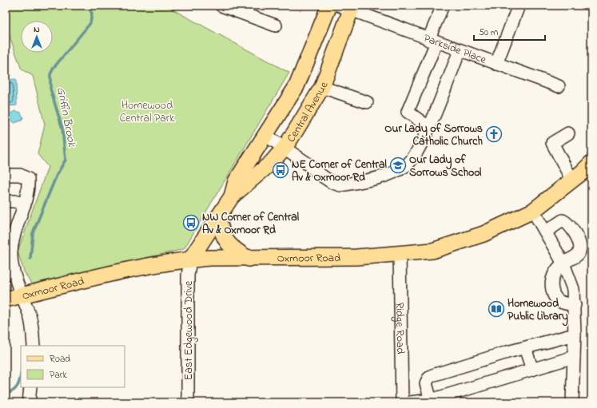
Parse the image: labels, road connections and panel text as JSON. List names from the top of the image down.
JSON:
{
  "streets": {
    "main road": ["Central Avenue", "Oxmoor Road"],
    "street": ["Parkside Place", "Ridge Road", "East Edgewood Drive"]
  },
  "crossings": [
    ["Parkside Place", "Central Avenue"],
    ["Central Avenue", "Oxmoor Road"],
    ["Central Avenue", "East Edgewood Drive"],
    ["Oxmoor Road", "Ridge Road"],
    ["Oxmoor Road", "East Edgewood Drive"]
  ],
  "water": ["Griffin Brook"],
  "parks": ["Homewood Central Park"],
  "places": {
    "church": ["Our Lady of Sorrows Catholic Church"],
    "school or university": ["Our Lady of Sorrows School"],
    "bus stop": ["NE Corner of Central Av & Oxmoor Rd", "NW Corner of Central Av & Oxmoor Rd"],
    "library": ["Homewood Public Library"]
  },
  "legend": ["Road", "Park"],
  "scale_bar": "50 m",
  "north": "top"
}
